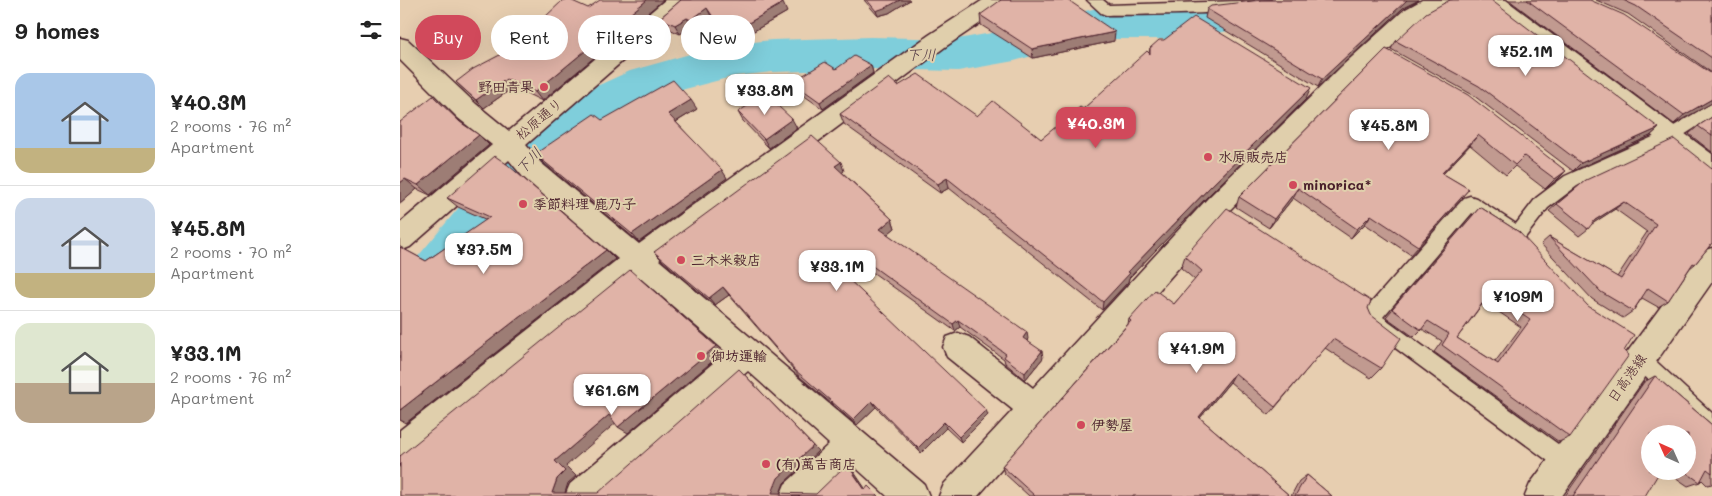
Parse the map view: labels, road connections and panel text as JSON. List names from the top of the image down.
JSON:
{
  "streets": {
    "street": ["松原通り", "日高港線"]
  },
  "water": ["下川"],
  "places": [
    "野田青果",
    "水原販売店",
    "minorica*",
    "季節料理 鹿乃子",
    "三木米穀店",
    "御坊運輸",
    "伊勢屋",
    "(有)萬吉商店"
  ],
  "north": "top left",
  "page": {
    "heading": "9 homes",
    "chip": [
      "Buy",
      "Rent",
      "Filters",
      "New"
    ],
    "price": [
      "¥52.1M",
      "¥33.8M",
      "¥40.3M",
      "¥45.8M",
      "¥37.5M",
      "¥33.1M",
      "¥109M",
      "¥41.9M",
      "¥61.6M"
    ],
    "list": [
      {
        "name": "¥40.3M",
        "note": "2 rooms · 76 m² · Apartment"
      },
      {
        "name": "¥45.8M",
        "note": "2 rooms · 70 m² · Apartment"
      },
      {
        "name": "¥33.1M",
        "note": "2 rooms · 76 m² · Apartment"
      }
    ]
  }
}
